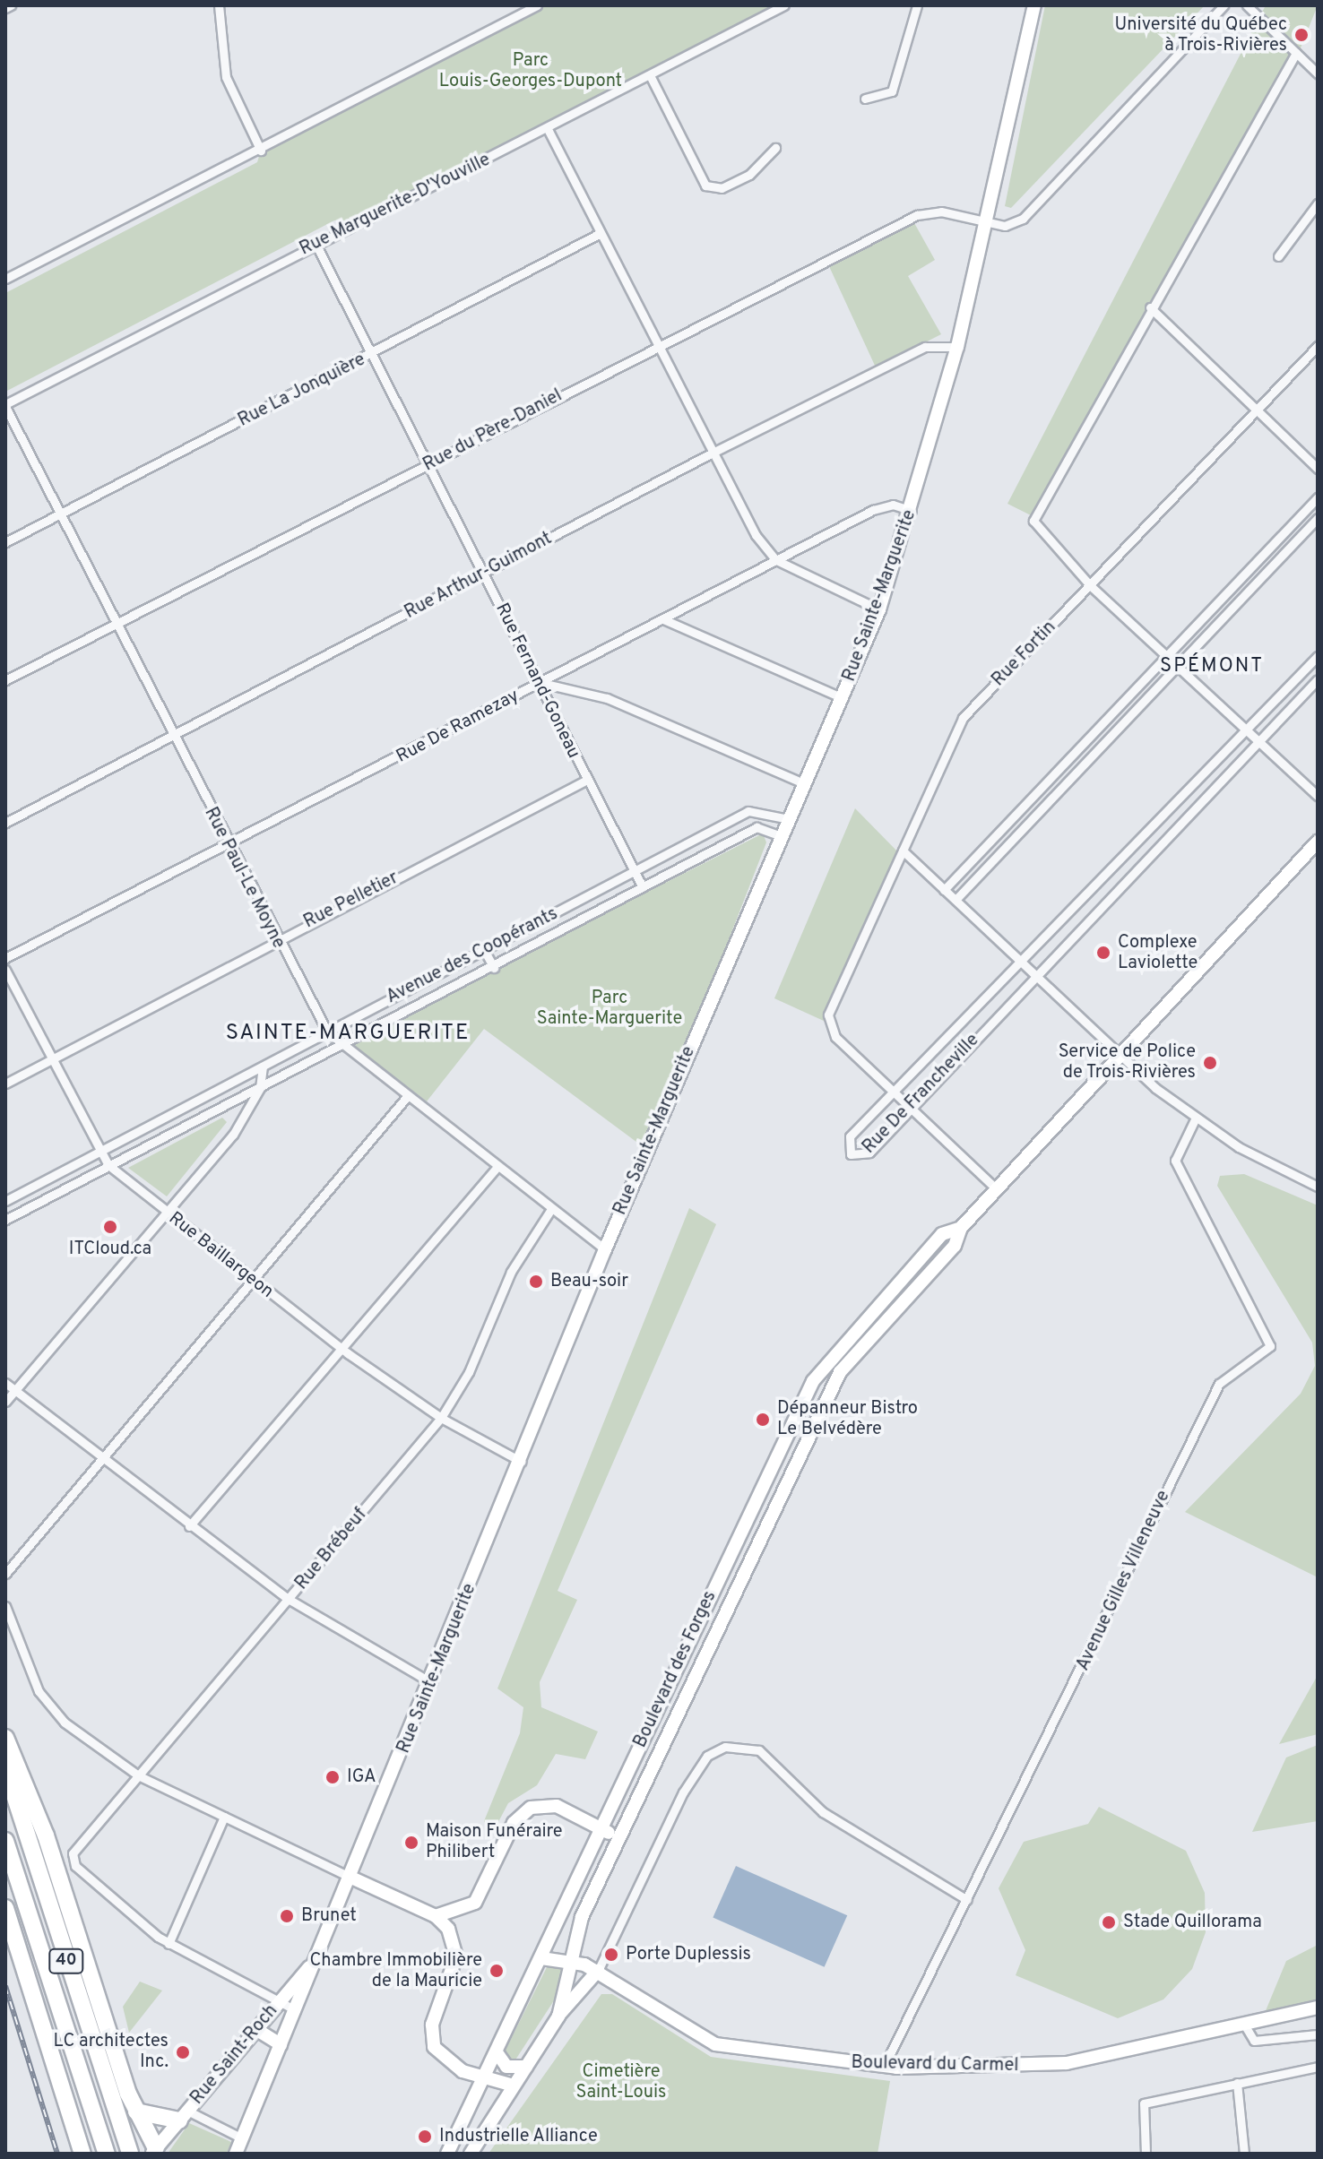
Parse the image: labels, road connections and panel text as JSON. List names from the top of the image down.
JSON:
{
  "streets": {
    "highway": ["40"],
    "street": [
      "Rue Marguerite-D'Youville",
      "Rue La Jonquière",
      "Rue du Père-Daniel",
      "Rue Arthur-Guimont",
      "Rue Sainte-Marguerite",
      "Rue Fortin",
      "Rue Fernand-Goneau",
      "Rue De Ramezay",
      "Rue Paul-Le Moyne",
      "Rue Pelletier",
      "Avenue des Coopérants",
      "Rue De Francheville",
      "Rue Baillargeon",
      "Rue Brébeuf",
      "Avenue Gilles Villeneuve",
      "Boulevard des Forges",
      "Rue Saint-Roch",
      "Boulevard du Carmel"
    ]
  },
  "crossings": [
    ["Rue Marguerite-D'Youville", "Rue Fernand-Goneau"],
    ["Rue Marguerite-D'Youville", "Rue Paul-Le Moyne"],
    ["Rue La Jonquière", "Rue Fernand-Goneau"],
    ["Rue La Jonquière", "Rue Paul-Le Moyne"],
    ["Rue du Père-Daniel", "Rue Sainte-Marguerite"],
    ["Rue du Père-Daniel", "Rue Fernand-Goneau"],
    ["Rue du Père-Daniel", "Rue Paul-Le Moyne"],
    ["Rue Arthur-Guimont", "Rue Sainte-Marguerite"],
    ["Rue Arthur-Guimont", "Rue Fernand-Goneau"],
    ["Rue Arthur-Guimont", "Rue Paul-Le Moyne"],
    ["Rue Sainte-Marguerite", "Rue De Ramezay"],
    ["Rue Sainte-Marguerite", "Rue Paul-Le Moyne"],
    ["Rue Sainte-Marguerite", "Avenue des Coopérants"],
    ["Rue Sainte-Marguerite", "Rue Baillargeon"],
    ["Rue Sainte-Marguerite", "Rue Saint-Roch"],
    ["Rue Fortin", "Rue De Francheville"],
    ["Rue Fernand-Goneau", "Rue De Ramezay"],
    ["Rue Fernand-Goneau", "Rue Pelletier"],
    ["Rue Fernand-Goneau", "Avenue des Coopérants"],
    ["Rue De Ramezay", "Rue Paul-Le Moyne"],
    ["Rue Paul-Le Moyne", "Rue Pelletier"],
    ["Rue Paul-Le Moyne", "Avenue des Coopérants"],
    ["Rue Paul-Le Moyne", "Rue Brébeuf"],
    ["Rue Pelletier", "Rue Baillargeon"],
    ["Avenue des Coopérants", "Rue Baillargeon"],
    ["Rue Baillargeon", "Rue Brébeuf"],
    ["Avenue Gilles Villeneuve", "Boulevard du Carmel"],
    ["Boulevard des Forges", "Boulevard du Carmel"]
  ],
  "districts": ["SPÉMONT", "SAINTE-MARGUERITE"],
  "parks": ["Parc Louis-Georges-Dupont", "Parc Sainte-Marguerite", "Cimetière Saint-Louis"],
  "places": [
    "Université du Québec à Trois-Rivières",
    "Complexe Laviolette",
    "Service de Police de Trois-Rivières",
    "ITCloud.ca",
    "Beau-soir",
    "Dépanneur Bistro Le Belvédère",
    "IGA",
    "Maison Funéraire Philibert",
    "Brunet",
    "Stade Quillorama",
    "Porte Duplessis",
    "Chambre Immobilière de la Mauricie",
    "LC architectes Inc.",
    "Industrielle Alliance"
  ]
}
